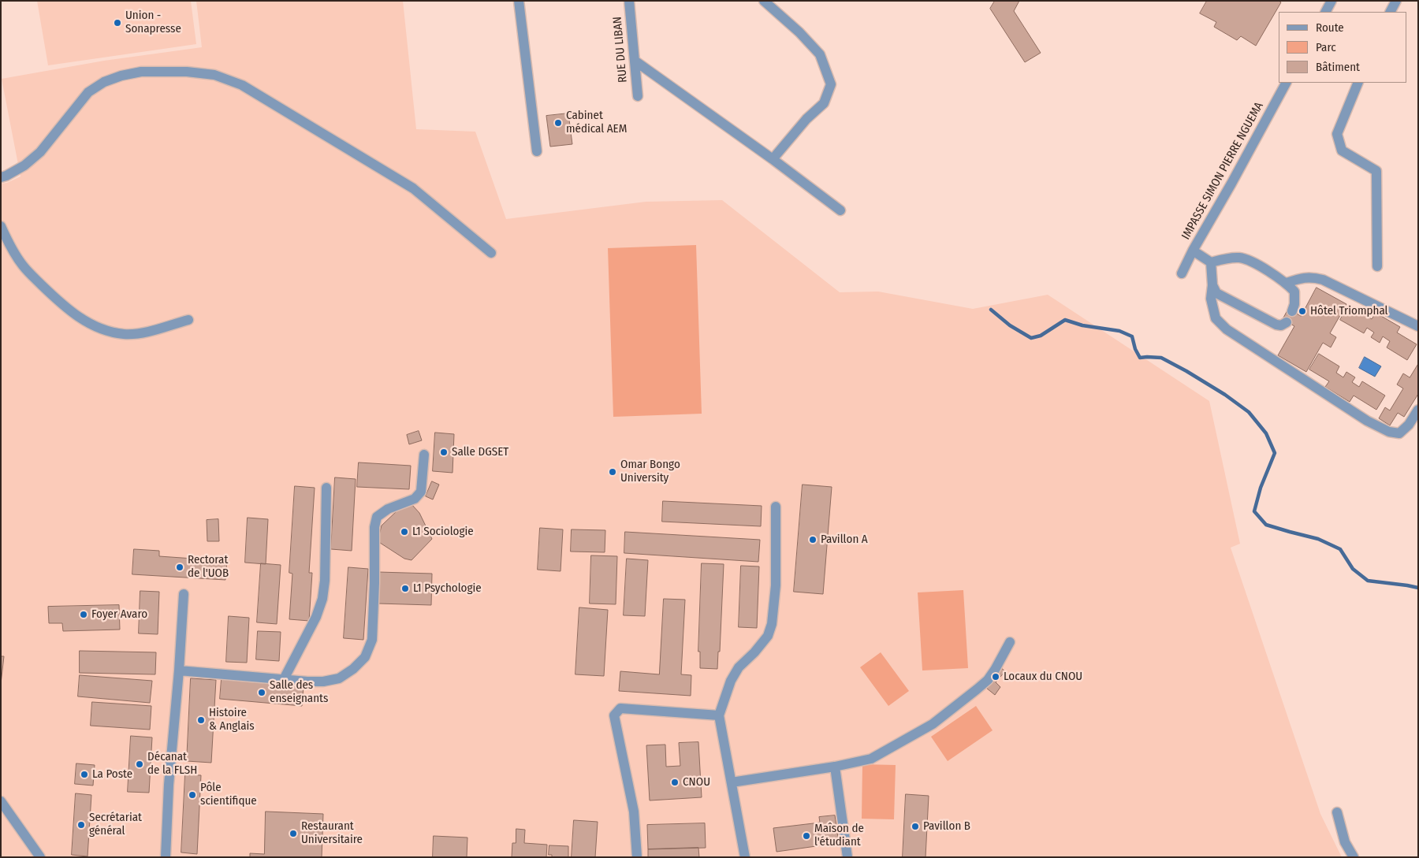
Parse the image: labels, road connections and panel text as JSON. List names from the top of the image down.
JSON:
{
  "streets": {
    "street": ["RUE DU LIBAN", "IMPASSE SIMON PIERRE NGUEMA"]
  },
  "places": [
    "Union - Sonapresse",
    "Cabinet médical AEM",
    "Hôtel Triomphal",
    "Salle DGSET",
    "Omar Bongo University",
    "L1 Sociologie",
    "Pavillon A",
    "Rectorat de l'UOB",
    "L1 Psychologie",
    "Foyer Avaro",
    "Locaux du CNOU",
    "Salle des enseignants",
    "Histoire & Anglais",
    "Décanat de la FLSH",
    "La Poste",
    "CNOU",
    "Pôle scientifique",
    "Secrétariat général",
    "Pavillon B",
    "Restaurant Universitaire",
    "Maîson de l'étudiant"
  ],
  "legend": ["Route", "Parc", "Bâtiment"]
}
